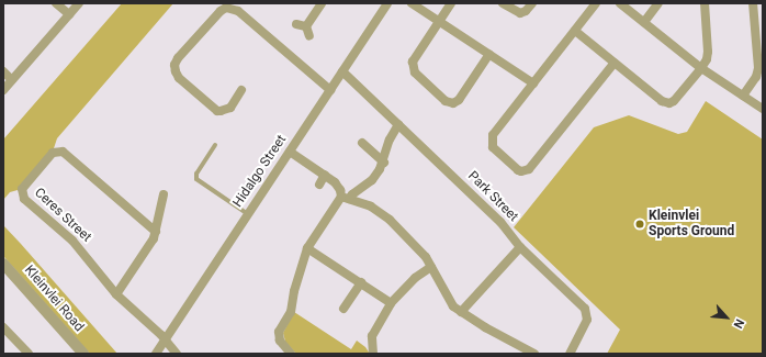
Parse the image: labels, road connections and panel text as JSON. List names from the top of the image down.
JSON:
{
  "streets": {
    "street": [
      "Hidalgo Street",
      "Park Street",
      "Ceres Street",
      "Kleinvlei Road"
    ]
  },
  "crossings": [
    ["Hidalgo Street", "Park Street"],
    ["Hidalgo Street", "Ceres Street"]
  ],
  "places": ["Kleinvlei Sports Ground"],
  "north": "bottom right"
}
